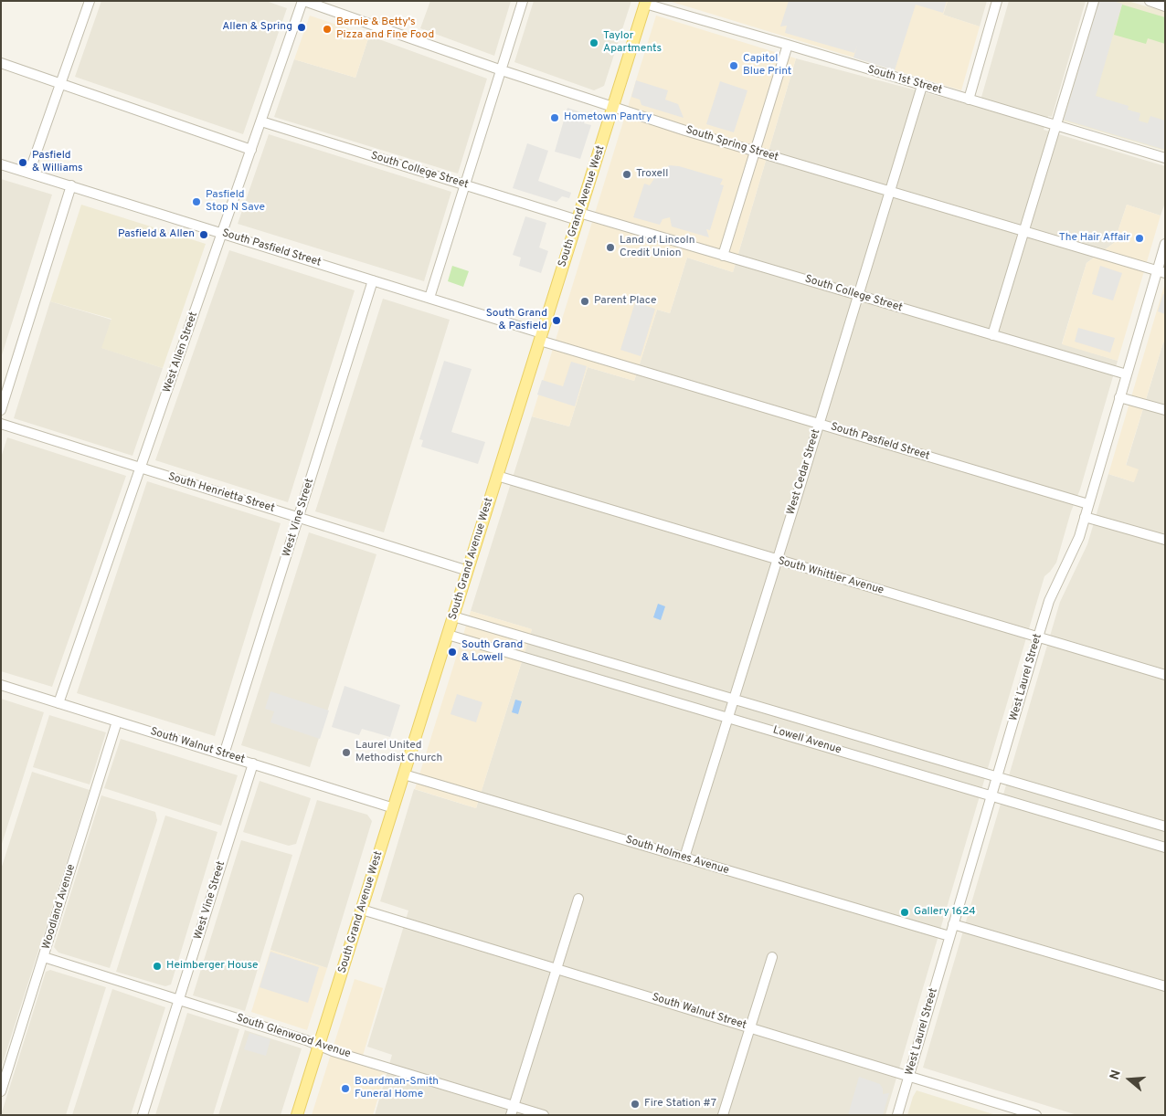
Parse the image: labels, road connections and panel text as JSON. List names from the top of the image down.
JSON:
{
  "streets": {
    "main road": ["South Grand Avenue West"],
    "street": [
      "South 1st Street",
      "South Spring Street",
      "South College Street",
      "South Pasfield Street",
      "West Allen Street",
      "West Cedar Street",
      "South Henrietta Street",
      "West Vine Street",
      "South Whittier Avenue",
      "West Laurel Street",
      "Lowell Avenue",
      "South Walnut Street",
      "South Holmes Avenue",
      "Woodland Avenue",
      "South Glenwood Avenue"
    ]
  },
  "crossings": [
    ["South 1st Street", "South Grand Avenue West"],
    ["South 1st Street", "West Cedar Street"],
    ["South Spring Street", "South Grand Avenue West"],
    ["South Spring Street", "West Allen Street"],
    ["South Spring Street", "West Cedar Street"],
    ["South Spring Street", "West Laurel Street"],
    ["South College Street", "South Grand Avenue West"],
    ["South College Street", "West Allen Street"],
    ["South College Street", "West Cedar Street"],
    ["South College Street", "West Laurel Street"],
    ["South Grand Avenue West", "South Pasfield Street"],
    ["South Grand Avenue West", "South Henrietta Street"],
    ["South Grand Avenue West", "South Whittier Avenue"],
    ["South Grand Avenue West", "Lowell Avenue"],
    ["South Grand Avenue West", "South Walnut Street"],
    ["South Grand Avenue West", "South Holmes Avenue"],
    ["South Grand Avenue West", "South Glenwood Avenue"],
    ["South Pasfield Street", "West Allen Street"],
    ["South Pasfield Street", "West Cedar Street"],
    ["South Pasfield Street", "West Vine Street"],
    ["South Pasfield Street", "West Laurel Street"],
    ["West Allen Street", "South Henrietta Street"],
    ["West Allen Street", "South Walnut Street"],
    ["West Cedar Street", "South Whittier Avenue"],
    ["West Cedar Street", "Lowell Avenue"],
    ["West Cedar Street", "South Holmes Avenue"],
    ["South Henrietta Street", "West Vine Street"],
    ["West Vine Street", "South Walnut Street"],
    ["West Vine Street", "South Glenwood Avenue"],
    ["South Whittier Avenue", "West Laurel Street"],
    ["West Laurel Street", "Lowell Avenue"],
    ["West Laurel Street", "South Walnut Street"],
    ["West Laurel Street", "South Holmes Avenue"],
    ["South Walnut Street", "Woodland Avenue"],
    ["Woodland Avenue", "South Glenwood Avenue"]
  ],
  "places": [
    "Allen & Spring",
    "Bernie & Betty's Pizza and Fine Food",
    "Taylor Apartments",
    "Capitol Blue Print",
    "Hometown Pantry",
    "Pasfield & Williams",
    "Troxell",
    "Pasfield Stop N Save",
    "Pasfield & Allen",
    "The Hair Affair",
    "Land of Lincoln Credit Union",
    "Parent Place",
    "South Grand & Pasfield",
    "South Grand & Lowell",
    "Laurel United Methodist Church",
    "Gallery 1624",
    "Heimberger House",
    "Boardman-Smith Funeral Home",
    "Fire Station #7"
  ],
  "north": "left"
}
